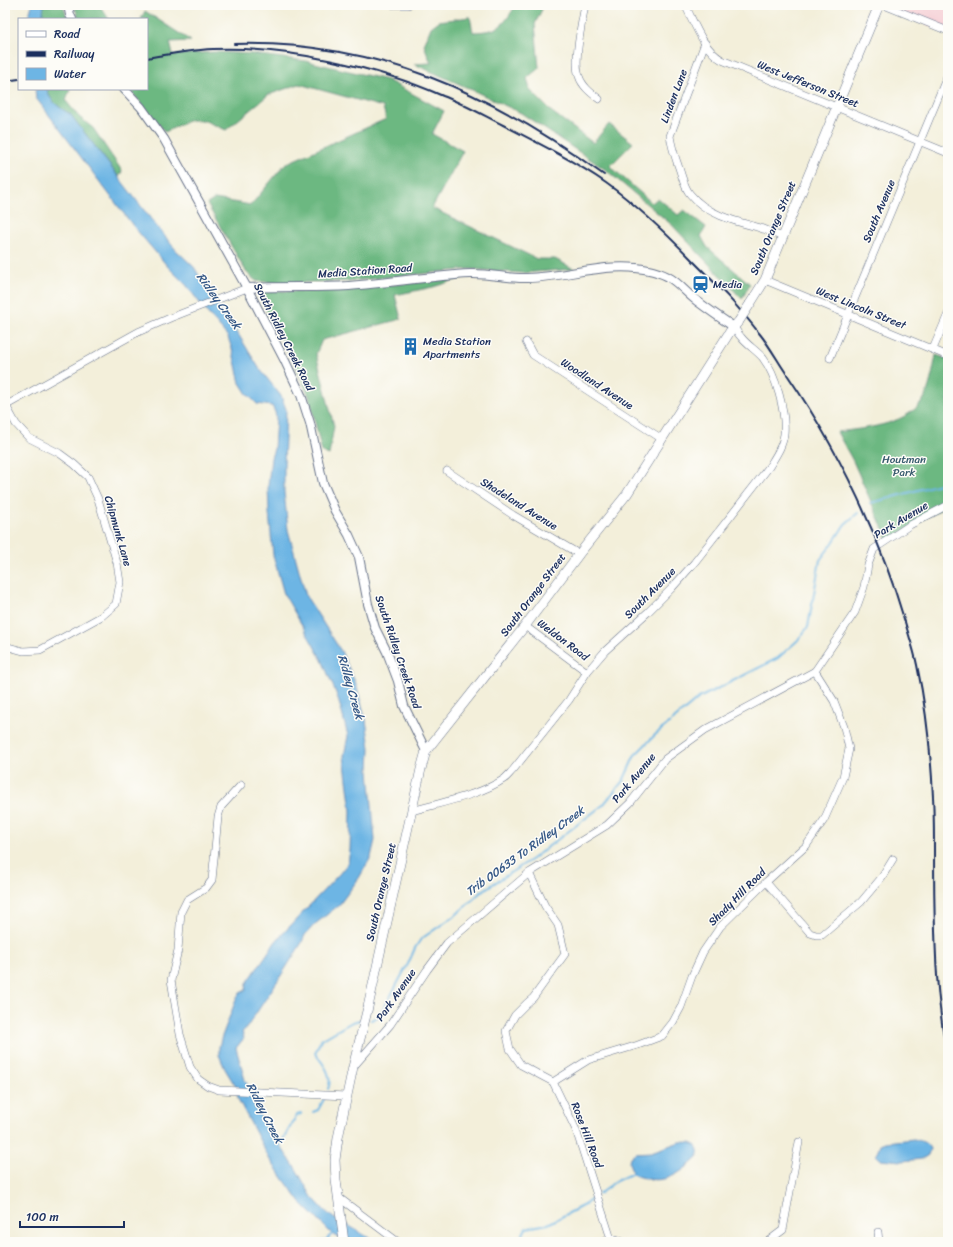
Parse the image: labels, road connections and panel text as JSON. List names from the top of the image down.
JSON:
{
  "streets": {
    "main road": ["South Orange Street"],
    "street": [
      "West Jefferson Street",
      "Linden Lane",
      "South Avenue",
      "Media Station Road",
      "West Lincoln Street",
      "South Ridley Creek Road",
      "Woodland Avenue",
      "Shadeland Avenue",
      "Park Avenue",
      "Chipmunk Lane",
      "Weldon Road",
      "Shady Hill Road",
      "Rose Hill Road"
    ]
  },
  "crossings": [
    ["West Jefferson Street", "Linden Lane"],
    ["West Jefferson Street", "South Avenue"],
    ["West Jefferson Street", "South Orange Street"],
    ["Linden Lane", "South Orange Street"],
    ["South Avenue", "South Orange Street"],
    ["South Avenue", "Media Station Road"],
    ["South Avenue", "West Lincoln Street"],
    ["South Avenue", "Weldon Road"],
    ["South Orange Street", "Media Station Road"],
    ["South Orange Street", "West Lincoln Street"],
    ["South Orange Street", "South Ridley Creek Road"],
    ["South Orange Street", "Woodland Avenue"],
    ["South Orange Street", "Shadeland Avenue"],
    ["South Orange Street", "Park Avenue"],
    ["South Orange Street", "Weldon Road"],
    ["Media Station Road", "South Ridley Creek Road"],
    ["Media Station Road", "Chipmunk Lane"],
    ["Park Avenue", "Shady Hill Road"],
    ["Shady Hill Road", "Rose Hill Road"]
  ],
  "water": ["Ridley Creek", "Trib 00633 To Ridley Creek"],
  "parks": ["Houtman Park"],
  "places": {
    "station": ["Media"],
    "building": ["Media Station Apartments"]
  },
  "legend": ["Road", "Railway", "Water"],
  "scale_bar": "100 m"
}
